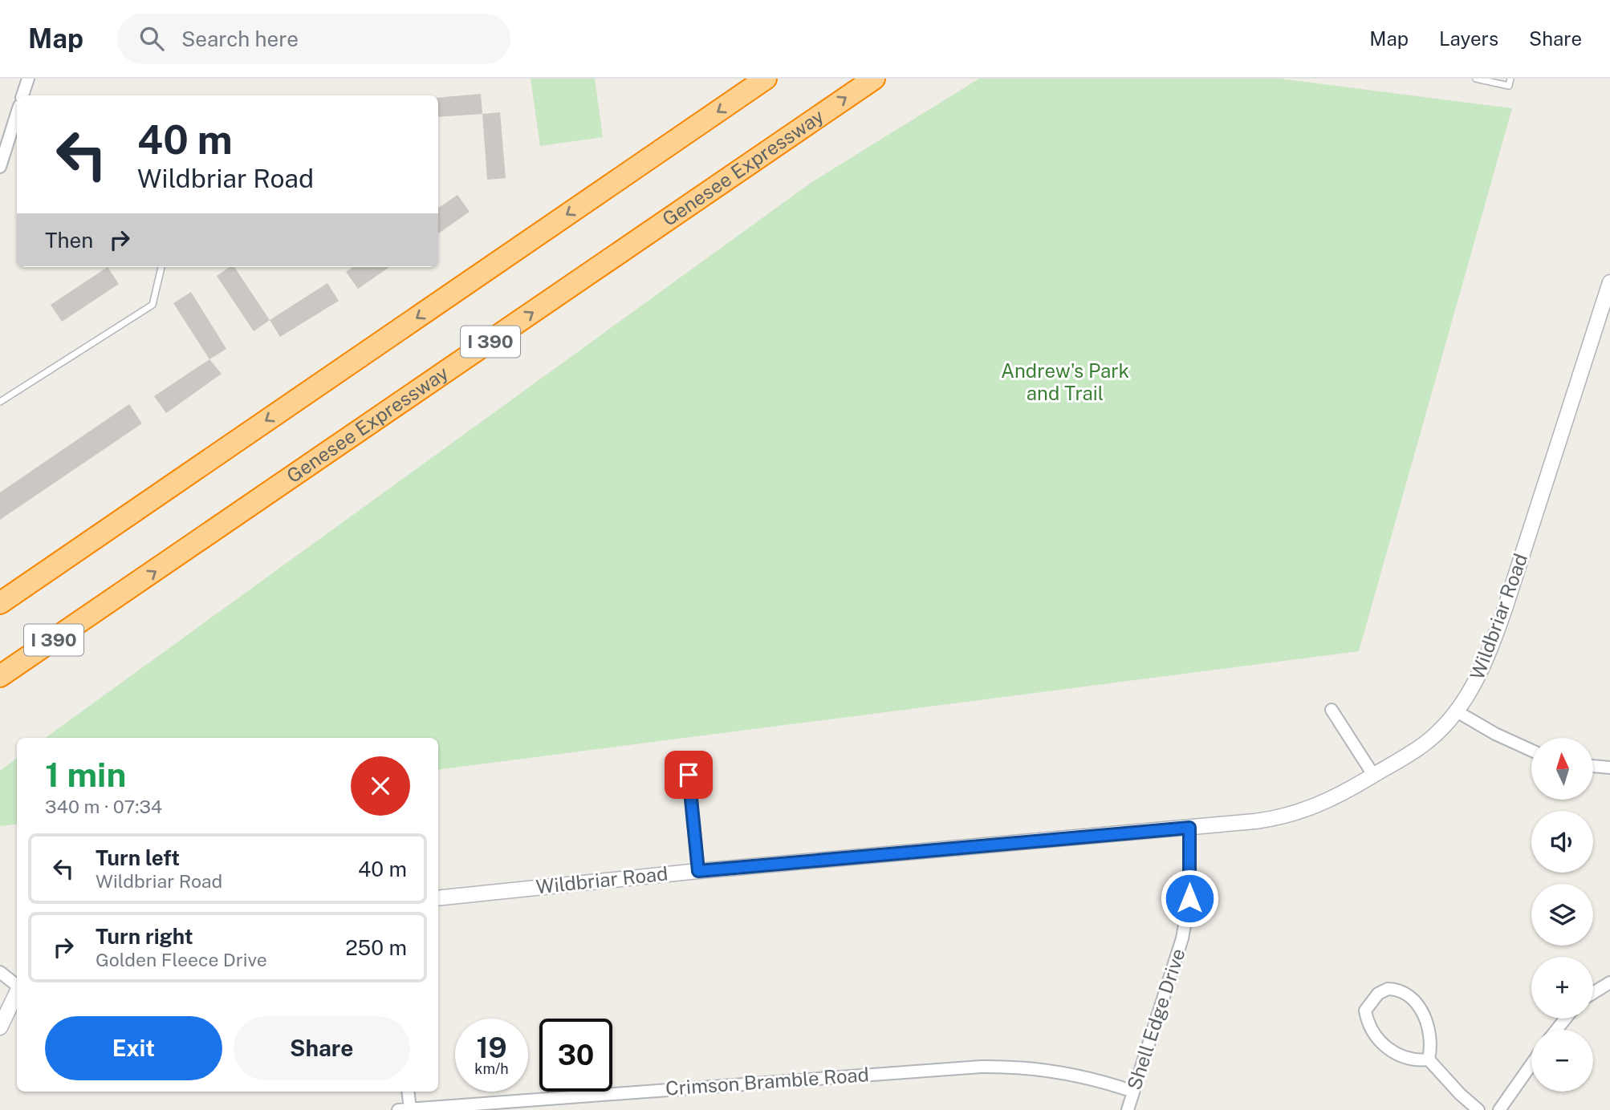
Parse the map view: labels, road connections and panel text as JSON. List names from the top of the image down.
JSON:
{
  "streets": {
    "highway": ["Genesee Expressway", "I 390"],
    "street": ["Wildbriar Road", "Shell Edge Drive", "Crimson Bramble Road"]
  },
  "crossings": [
    ["Wildbriar Road", "Shell Edge Drive"],
    ["Shell Edge Drive", "Crimson Bramble Road"]
  ],
  "parks": ["Andrew's Park and Trail"],
  "north": "top",
  "page": {
    "header": "Map",
    "search": "Search here",
    "nav": ["Map", "Layers", "Share"],
    "turn": ["40 m", "Wildbriar Road"],
    "then": "Then",
    "map_buttons": ["+", "−"],
    "heading": ["1 min", "340 m · 07:34"],
    "list": [
      {
        "name": "Turn left",
        "note": "Wildbriar Road",
        "value": "40 m"
      },
      {
        "name": "Turn right",
        "note": "Golden Fleece Drive",
        "value": "250 m"
      }
    ],
    "buttons": ["Exit", "Share"],
    "speed": "19 km/h",
    "limit": "30"
  }
}
